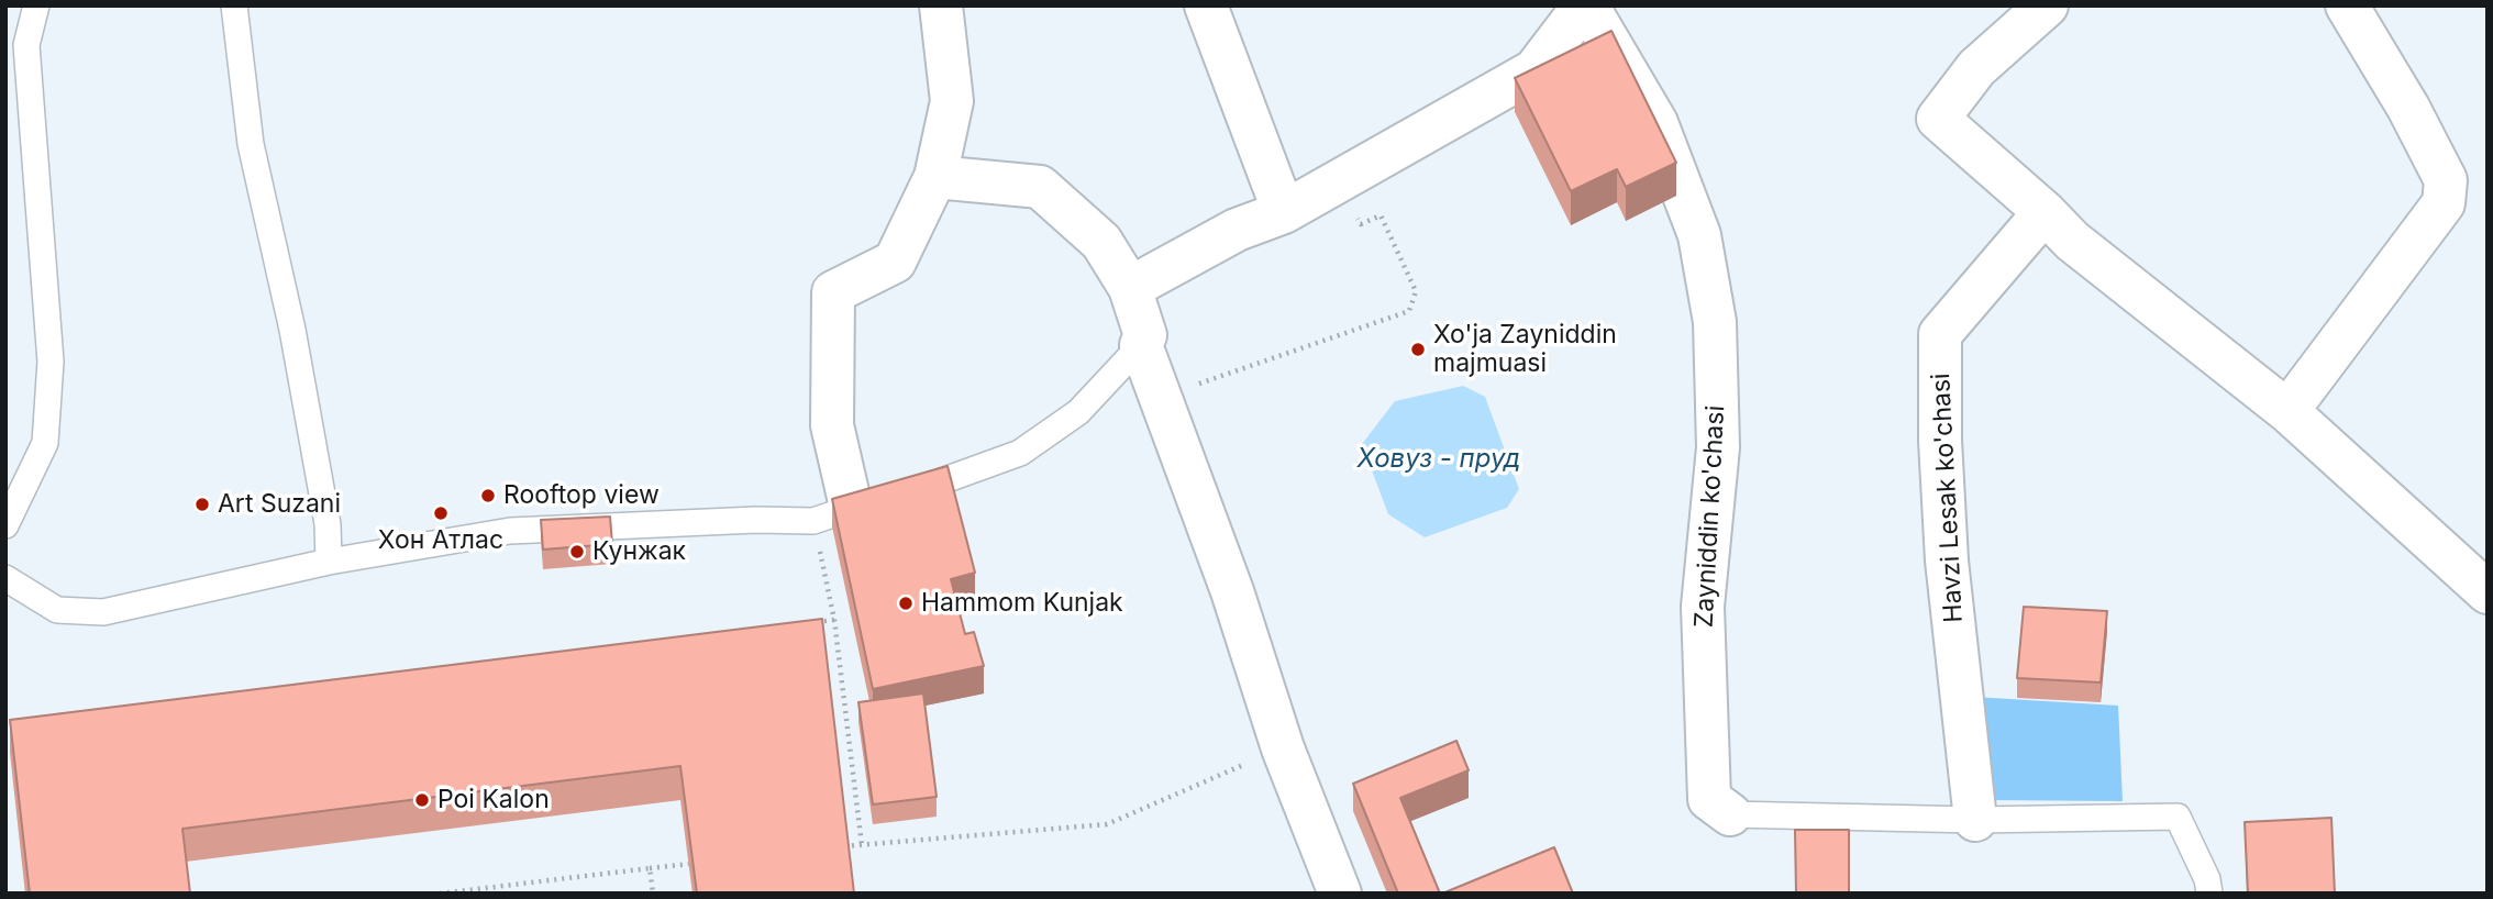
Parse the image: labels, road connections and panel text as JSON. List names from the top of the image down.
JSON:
{
  "streets": {
    "street": ["Havzi Lesak ko'chasi", "Zayniddin ko'chasi"]
  },
  "water": ["Ховуз - пруд"],
  "places": [
    "Xo'ja Zayniddin majmuasi",
    "Rooftop view",
    "Art Suzani",
    "Хон Атлас",
    "Кунжак",
    "Hammom Kunjak",
    "Poi Kalon"
  ]
}
